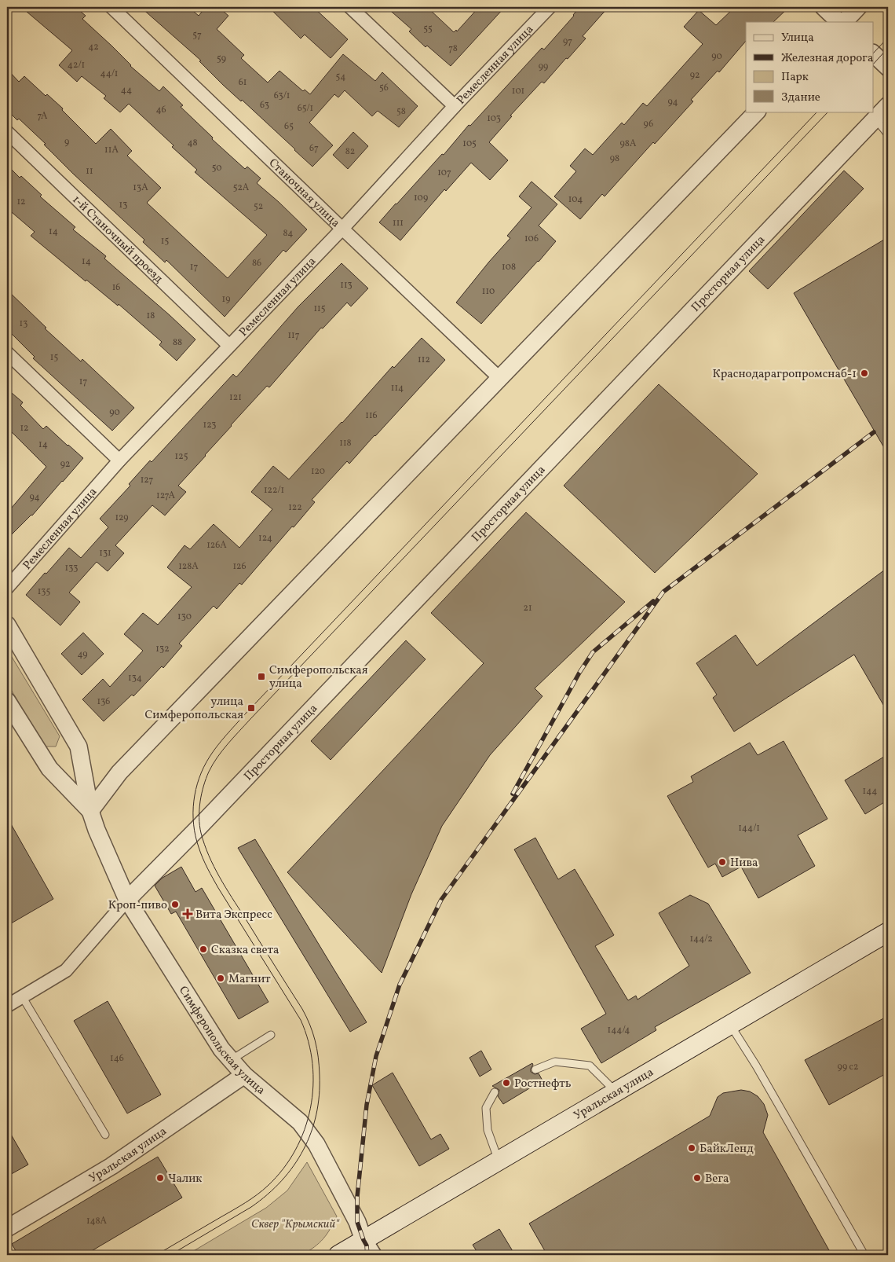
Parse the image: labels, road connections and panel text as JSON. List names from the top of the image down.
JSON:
{
  "streets": {
    "main road": ["Уральская улица"],
    "street": [
      "Ремесленная улица",
      "Станочная улица",
      "1-й Станочный проезд",
      "Просторная улица",
      "Симферопольская улица"
    ]
  },
  "crossings": [
    ["Ремесленная улица", "Станочная улица"],
    ["Ремесленная улица", "1-й Станочный проезд"],
    ["Просторная улица", "Симферопольская улица"],
    ["Симферопольская улица", "Уральская улица"]
  ],
  "parks": ["Сквер \"Крымский\""],
  "places": {
    "other": [
      "Краснодарагропромснаб-1",
      "Нива",
      "Кроп-пиво",
      "Сказка света",
      "Магнит",
      "Ростнефть",
      "БайкЛенд",
      "Чалик",
      "Вега"
    ],
    "transit": ["Симферопольская улица", "улица Симферопольская"],
    "health": ["Вита Экспресс"]
  },
  "house_numbers": [
    "55",
    "57",
    "97",
    "42",
    "78",
    "90",
    "59",
    "42/1",
    "99",
    "44/1",
    "92",
    "54",
    "61",
    "56",
    "44",
    "101",
    "63/1",
    "94",
    "63",
    "65/1",
    "46",
    "58",
    "7А",
    "103",
    "96",
    "65",
    "9",
    "48",
    "105",
    "98А",
    "67",
    "11А",
    "82",
    "98",
    "50",
    "11",
    "107",
    "13А",
    "52А",
    "109",
    "104",
    "12",
    "13",
    "52",
    "111",
    "14",
    "84",
    "106",
    "15",
    "14",
    "86",
    "17",
    "108",
    "113",
    "16",
    "110",
    "19",
    "115",
    "18",
    "13",
    "117",
    "88",
    "15",
    "112",
    "17",
    "114",
    "121",
    "90",
    "116",
    "123",
    "12",
    "118",
    "14",
    "125",
    "92",
    "120",
    "127",
    "122/1",
    "127А",
    "94",
    "122",
    "129",
    "124",
    "126А",
    "131",
    "128А",
    "126",
    "133",
    "135",
    "21",
    "130",
    "132",
    "49",
    "134",
    "136",
    "144",
    "144/1",
    "144/2",
    "144/4",
    "146",
    "99 с2",
    "148А"
  ],
  "legend": [
    "Улица",
    "Железная дорога",
    "Парк",
    "Здание"
  ]
}
